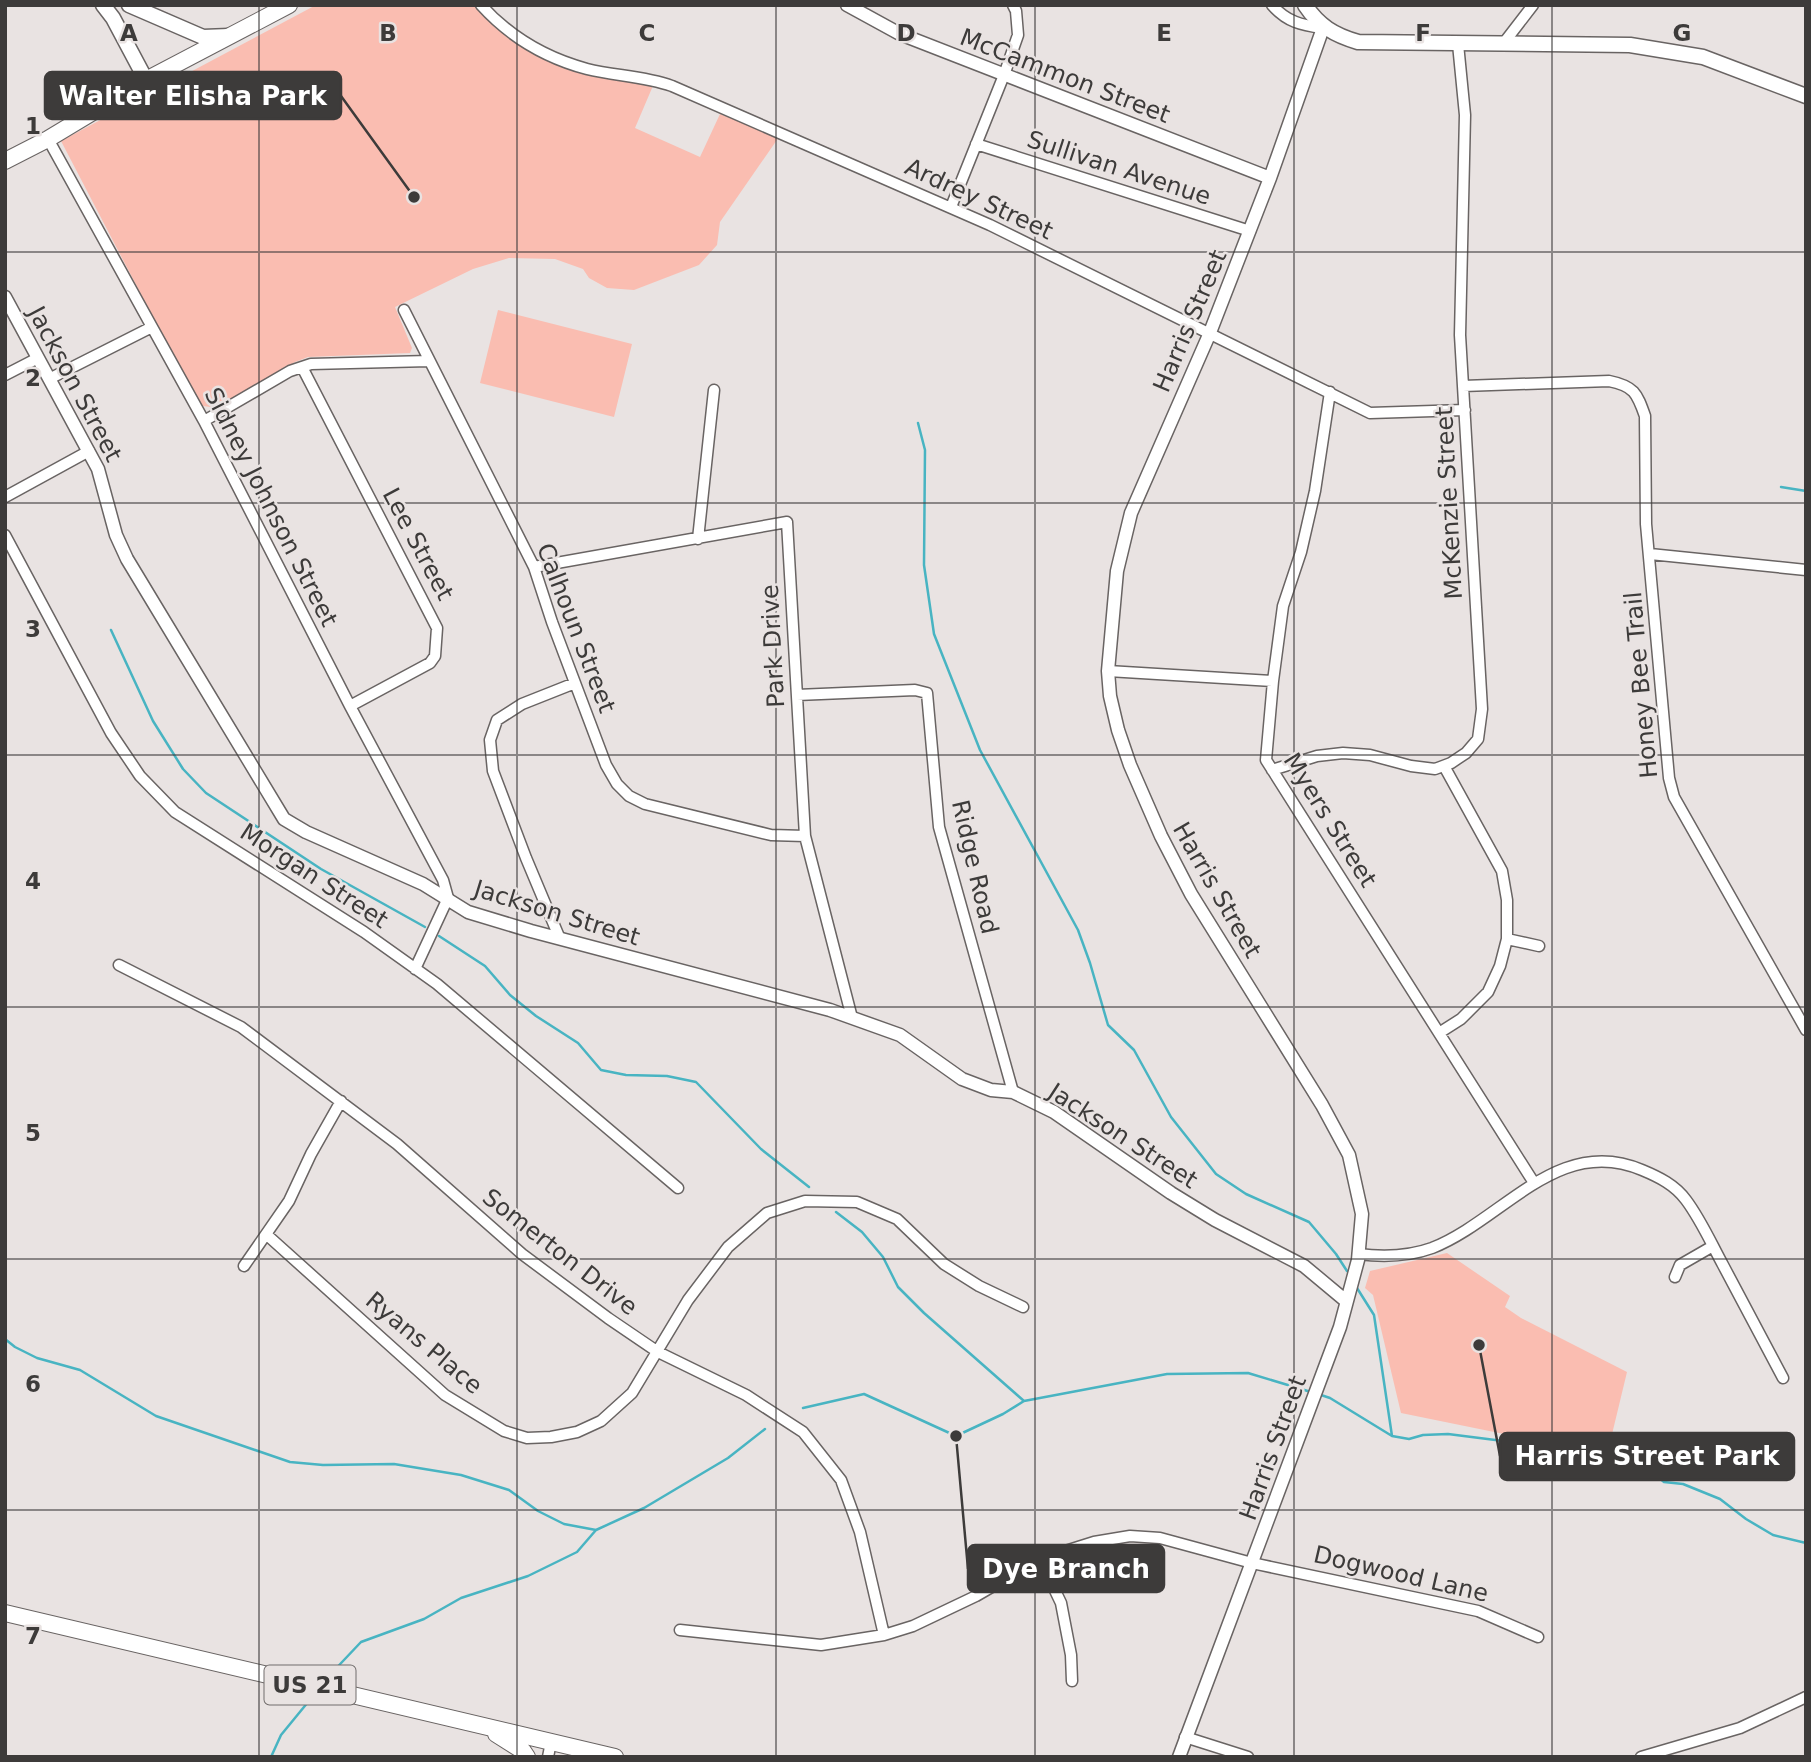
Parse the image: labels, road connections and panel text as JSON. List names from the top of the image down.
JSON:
{
  "streets": {
    "main road": ["US 21"],
    "street": [
      "McCammon Street",
      "Sullivan Avenue",
      "Ardrey Street",
      "Harris Street",
      "Jackson Street",
      "McKenzie Street",
      "Sidney Johnson Street",
      "Lee Street",
      "Calhoun Street",
      "Park Drive",
      "Honey Bee Trail",
      "Myers Street",
      "Ridge Road",
      "Morgan Street",
      "Somerton Drive",
      "Ryans Place",
      "Dogwood Lane"
    ]
  },
  "crossings": [
    ["McCammon Street", "Harris Street"],
    ["Sullivan Avenue", "Harris Street"],
    ["Ardrey Street", "Harris Street"],
    ["Ardrey Street", "McKenzie Street"],
    ["Ardrey Street", "Myers Street"],
    ["Harris Street", "Jackson Street"],
    ["Harris Street", "Dogwood Lane"],
    ["Jackson Street", "Sidney Johnson Street"],
    ["Jackson Street", "Park Drive"],
    ["Jackson Street", "Ridge Road"],
    ["McKenzie Street", "Honey Bee Trail"],
    ["Sidney Johnson Street", "Lee Street"],
    ["Calhoun Street", "Park Drive"],
    ["Park Drive", "Ridge Road"],
    ["Somerton Drive", "Ryans Place"],
    ["Somerton Drive", "Dogwood Lane"]
  ],
  "places": ["Walter Elisha Park", "Harris Street Park", "Dye Branch"],
  "grid": {
    "columns": [
      "A",
      "B",
      "C",
      "D",
      "E",
      "F",
      "G"
    ],
    "rows": [
      "1",
      "2",
      "3",
      "4",
      "5",
      "6",
      "7"
    ]
  }
}
